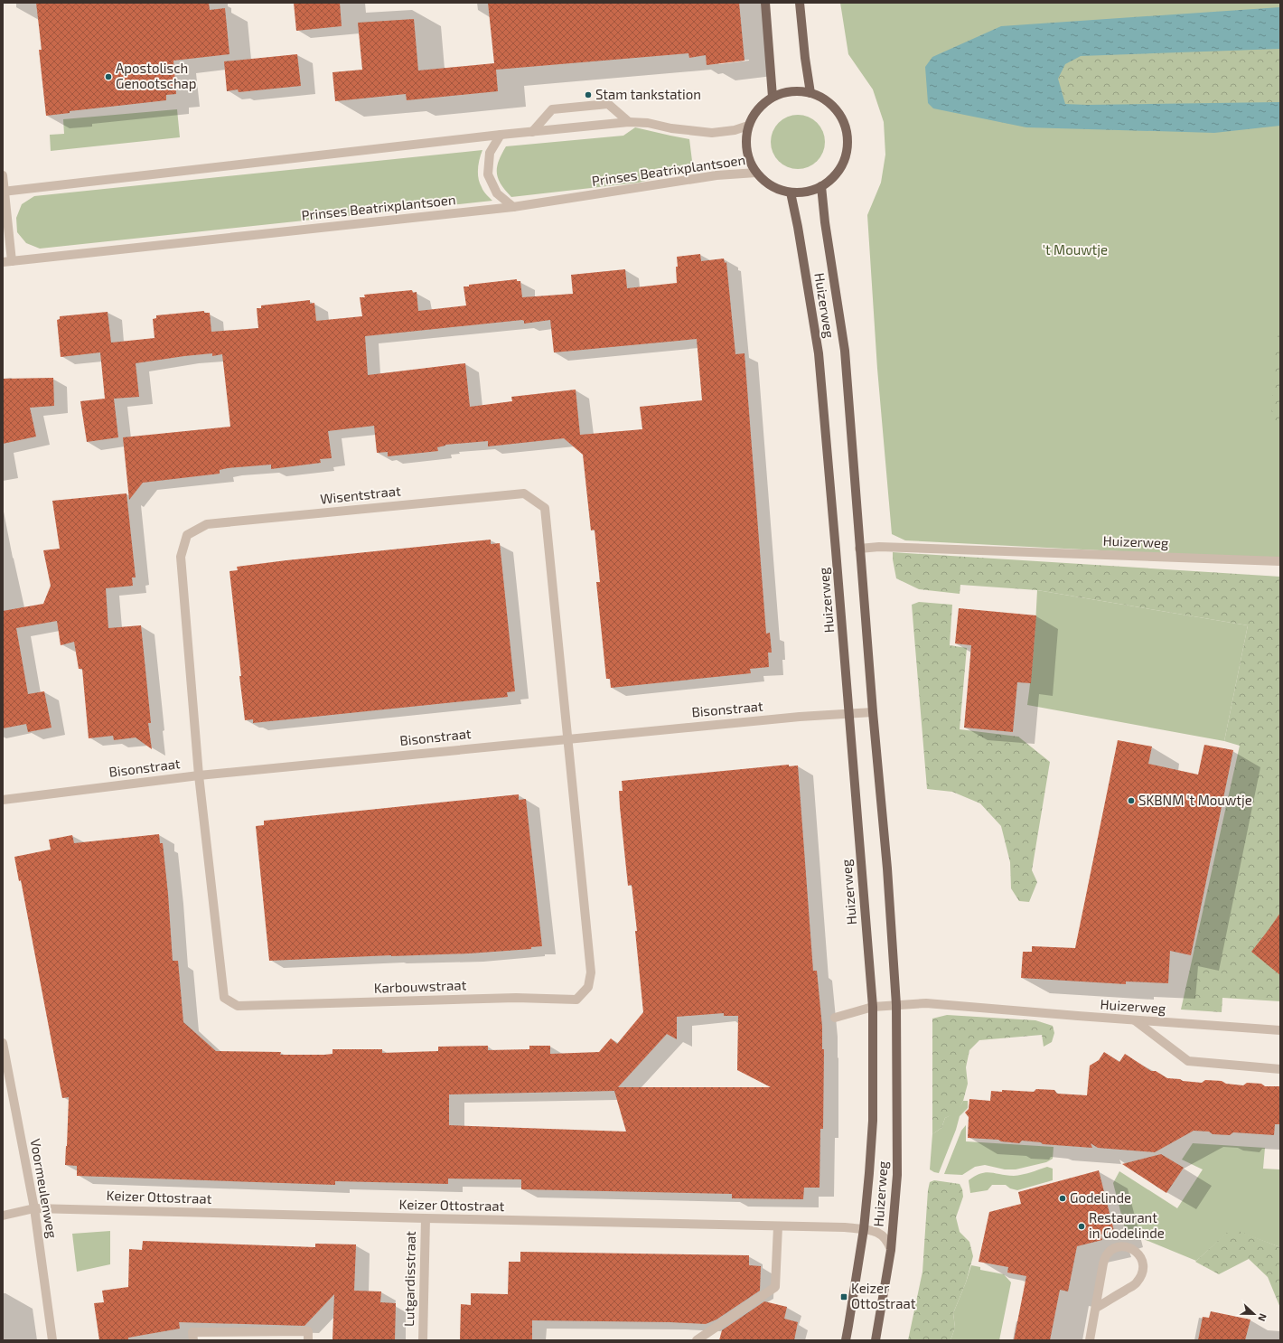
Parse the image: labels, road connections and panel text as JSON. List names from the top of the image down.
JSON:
{
  "streets": {
    "main road": ["Huizerweg"],
    "street": [
      "Prinses Beatrixplantsoen",
      "Wisentstraat",
      "Bisonstraat",
      "Karbouwstraat",
      "Voormeulenweg",
      "Keizer Ottostraat",
      "Lutgardisstraat"
    ]
  },
  "crossings": [
    ["Prinses Beatrixplantsoen", "Huizerweg"],
    ["Huizerweg", "Bisonstraat"],
    ["Huizerweg", "Keizer Ottostraat"],
    ["Wisentstraat", "Bisonstraat"],
    ["Wisentstraat", "Karbouwstraat"],
    ["Bisonstraat", "Karbouwstraat"],
    ["Voormeulenweg", "Keizer Ottostraat"],
    ["Keizer Ottostraat", "Lutgardisstraat"]
  ],
  "parks": ["'t Mouwtje"],
  "places": {
    "other": [
      "Apostolisch Genootschap",
      "Stam tankstation",
      "SKBNM 't Mouwtje",
      "Godelinde",
      "Restaurant in Godelinde"
    ],
    "transit": ["Keizer Ottostraat"]
  },
  "north": "right"
}
